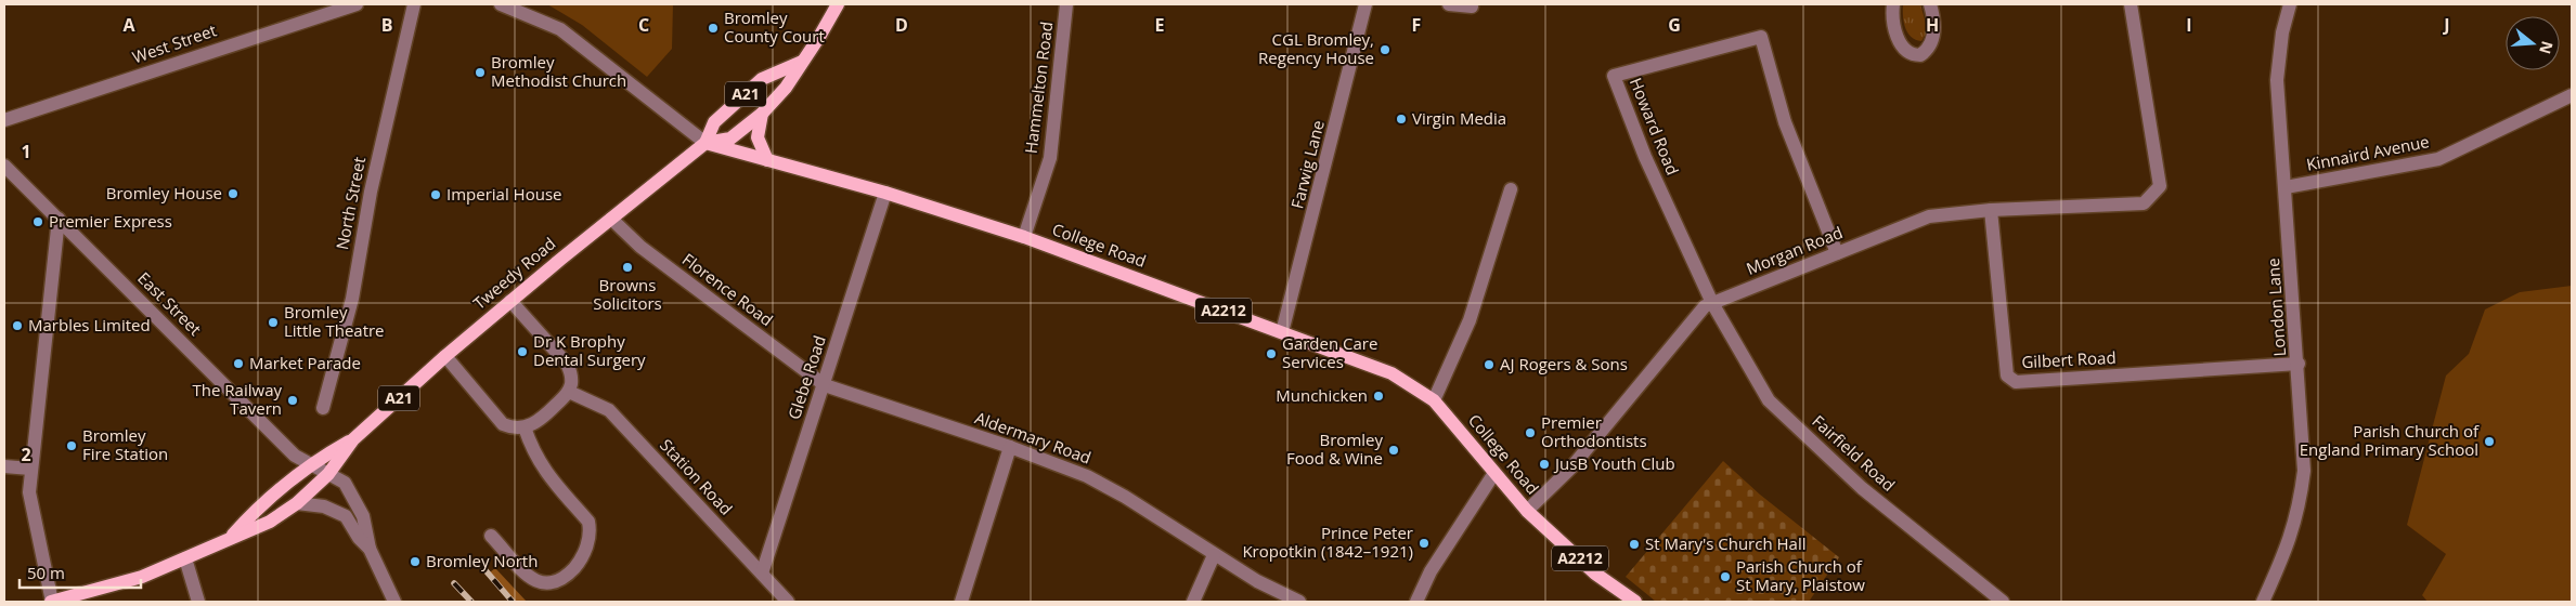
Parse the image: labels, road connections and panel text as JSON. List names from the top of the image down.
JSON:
{
  "streets": {
    "main road": [
      "A21",
      "College Road",
      "Tweedy Road",
      "A2212"
    ],
    "street": [
      "West Street",
      "Hammelton Road",
      "Howard Road",
      "Kinnaird Avenue",
      "Farwig Lane",
      "North Street",
      "Morgan Road",
      "Florence Road",
      "East Street",
      "London Lane",
      "Gilbert Road",
      "Glebe Road",
      "Aldermary Road",
      "Fairfield Road",
      "Station Road"
    ]
  },
  "crossings": [
    ["Hammelton Road", "College Road"],
    ["Howard Road", "Morgan Road"],
    ["Howard Road", "Fairfield Road"],
    ["Kinnaird Avenue", "London Lane"],
    ["Farwig Lane", "College Road"],
    ["College Road", "Morgan Road"],
    ["College Road", "Tweedy Road"],
    ["College Road", "Glebe Road"],
    ["Morgan Road", "Gilbert Road"],
    ["Morgan Road", "Fairfield Road"],
    ["Tweedy Road", "Florence Road"],
    ["Tweedy Road", "East Street"],
    ["Florence Road", "Glebe Road"],
    ["Florence Road", "Aldermary Road"],
    ["London Lane", "Gilbert Road"],
    ["Glebe Road", "Aldermary Road"],
    ["Glebe Road", "Station Road"]
  ],
  "places": [
    "Bromley County Court",
    "CGL Bromley, Regency House",
    "Bromley Methodist Church",
    "Virgin Media",
    "Bromley House",
    "Imperial House",
    "Premier Express",
    "Browns Solicitors",
    "Bromley Little Theatre",
    "Marbles Limited",
    "Dr K Brophy Dental Surgery",
    "Garden Care Services",
    "Market Parade",
    "AJ Rogers & Sons",
    "Munchicken",
    "The Railway Tavern",
    "Premier Orthodontists",
    "Parish Church of England Primary School",
    "Bromley Fire Station",
    "Bromley Food & Wine",
    "JusB Youth Club",
    "Prince Peter Kropotkin (1842–1921)",
    "St Mary's Church Hall",
    "Bromley North",
    "Parish Church of St Mary, Plaistow"
  ],
  "scale_bar": "50 m",
  "north": "right",
  "grid": {
    "columns": [
      "A",
      "B",
      "C",
      "D",
      "E",
      "F",
      "G",
      "H",
      "I",
      "J"
    ],
    "rows": ["1", "2"]
  }
}
